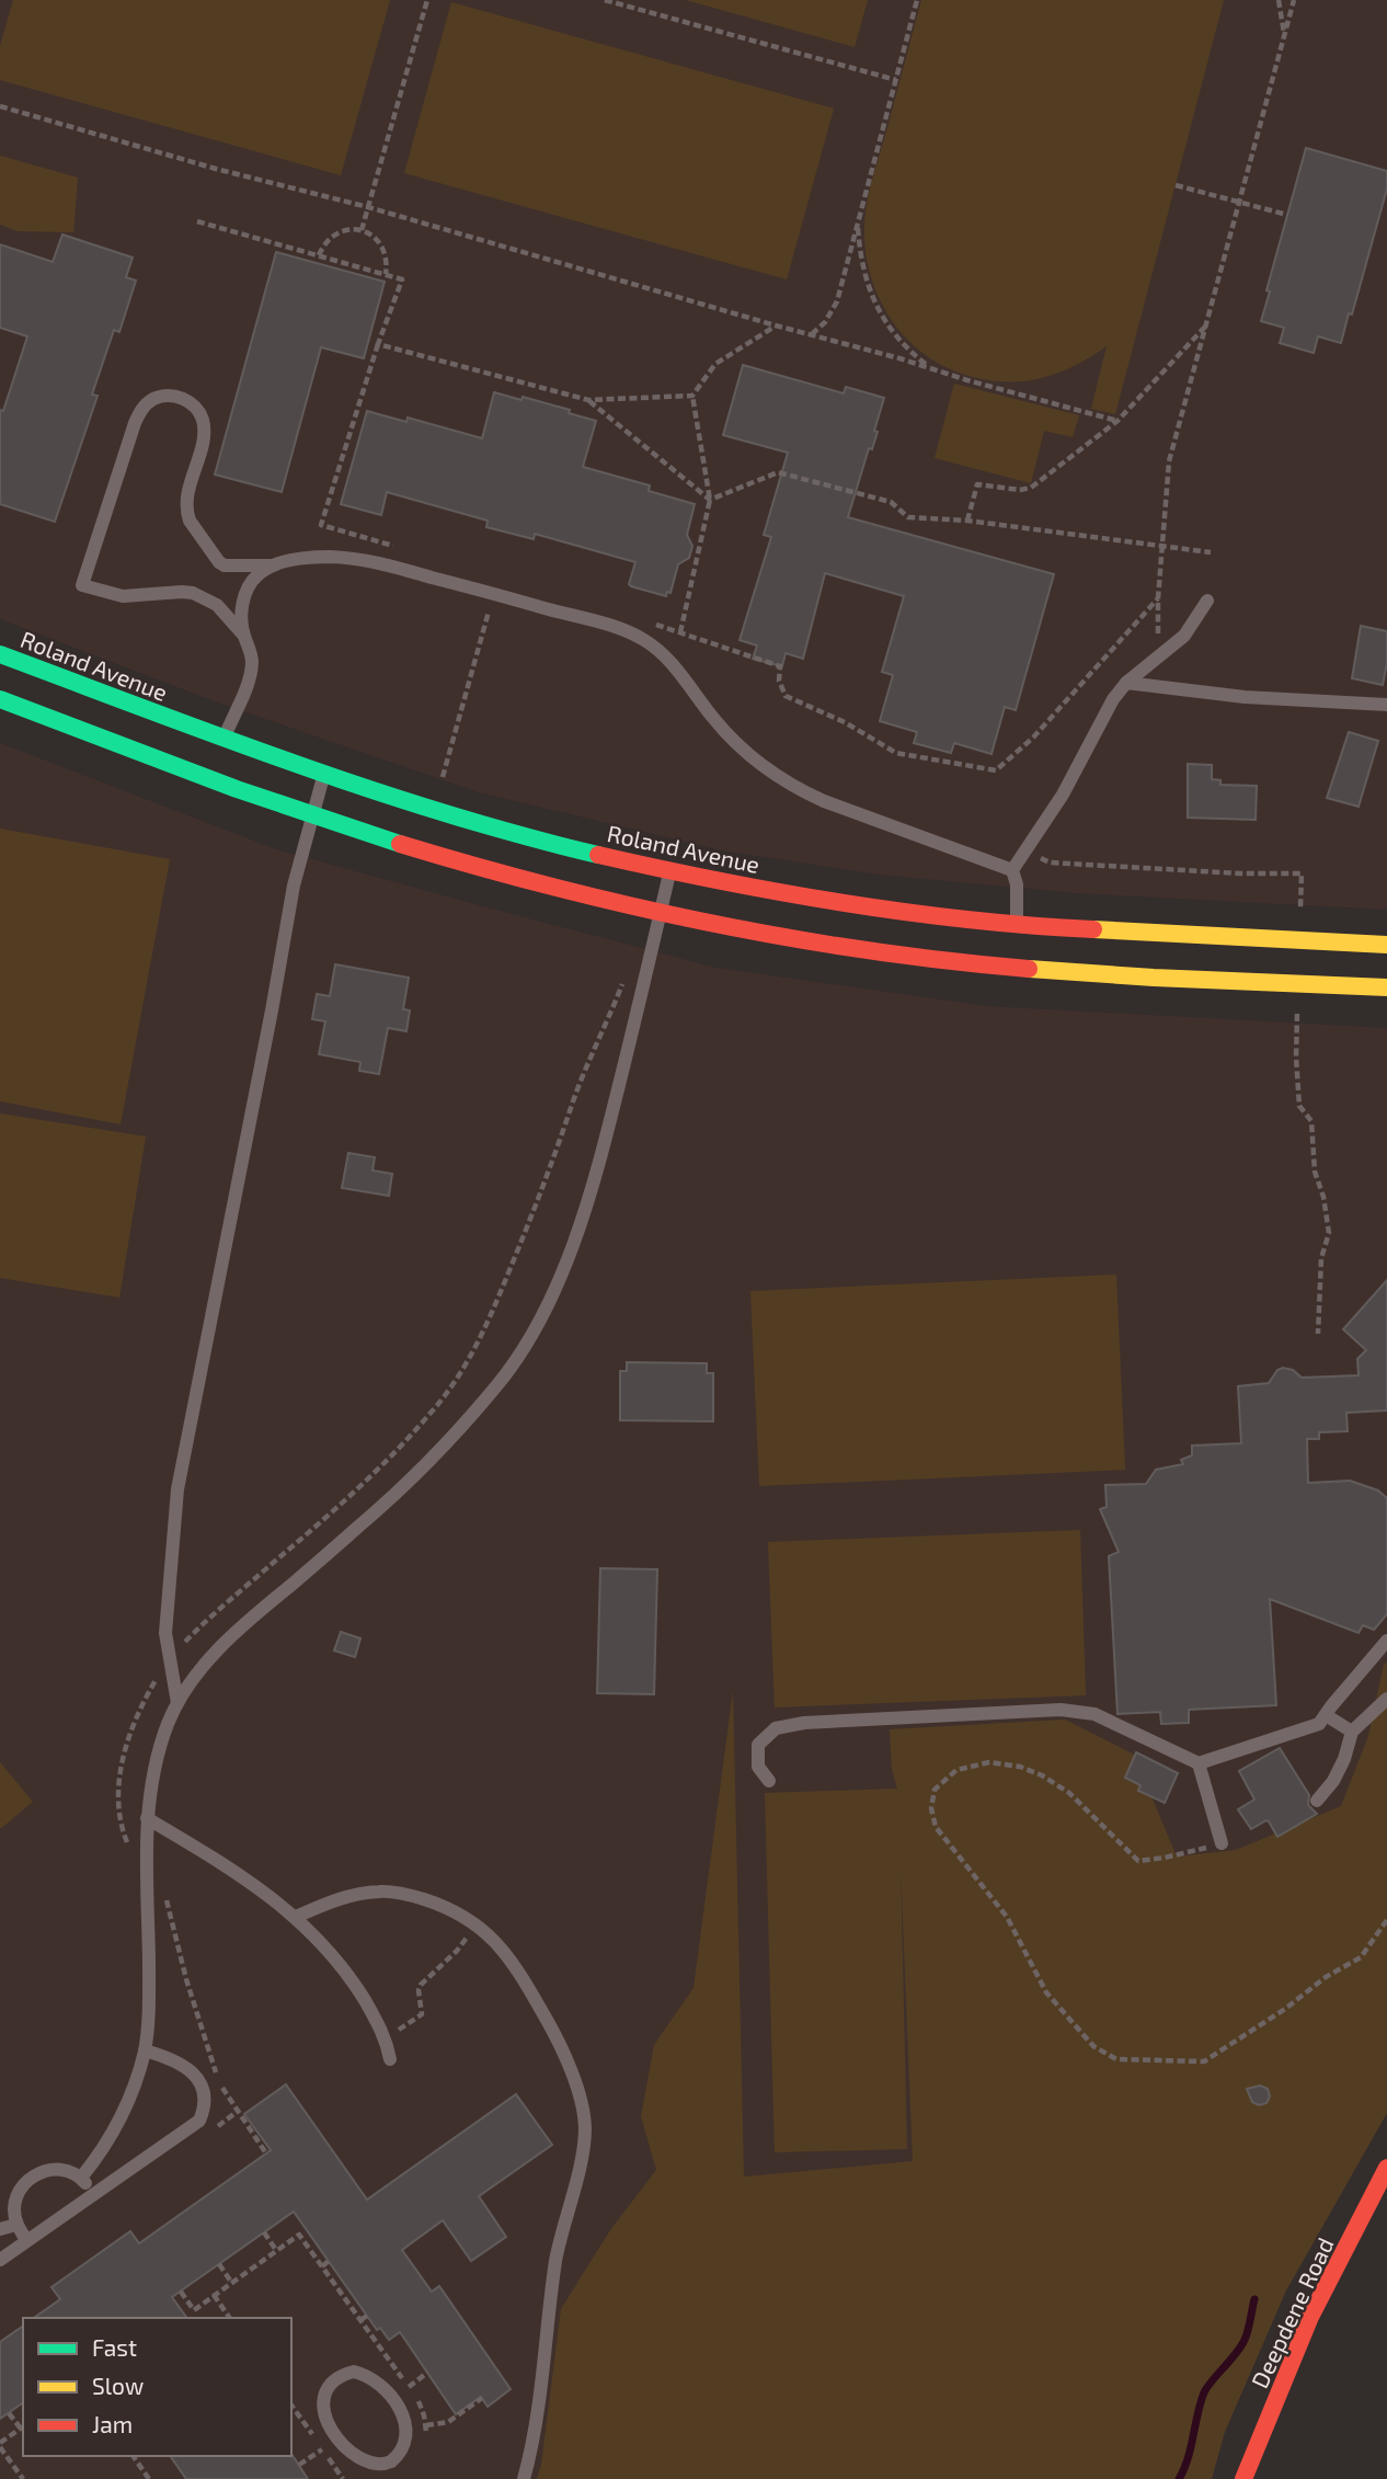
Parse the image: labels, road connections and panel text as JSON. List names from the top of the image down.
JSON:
{
  "streets": {
    "main road": ["Roland Avenue", "Deepdene Road"]
  },
  "legend": ["Fast", "Slow", "Jam"]
}
